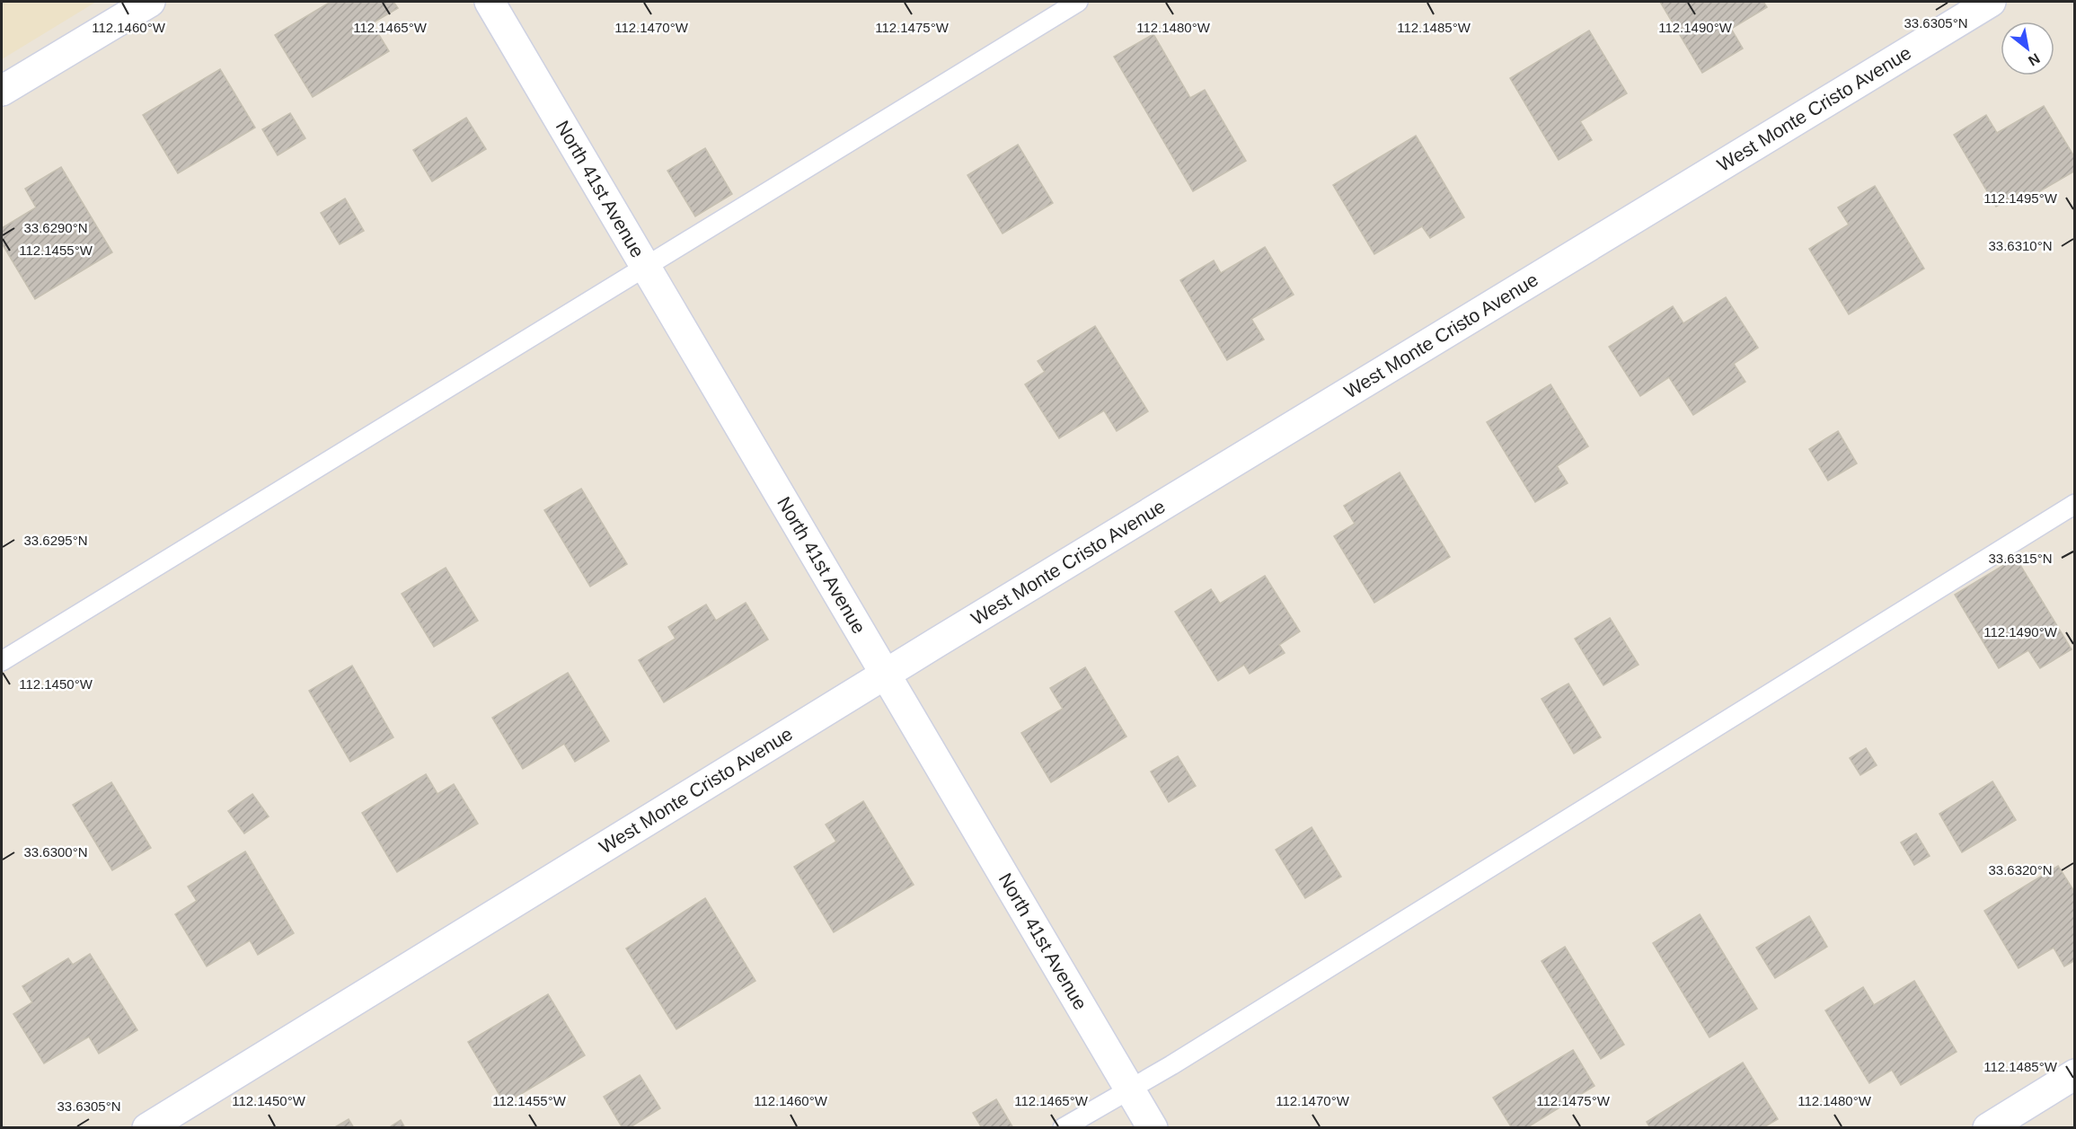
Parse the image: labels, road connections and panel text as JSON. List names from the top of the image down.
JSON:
{
  "streets": {
    "street": ["West Monte Cristo Avenue", "North 41st Avenue"]
  },
  "crossings": [
    ["West Monte Cristo Avenue", "North 41st Avenue"]
  ],
  "north": "bottom right",
  "coordinates": [
    "33.6305°N",
    "112.1460°W",
    "112.1465°W",
    "112.1470°W",
    "112.1475°W",
    "112.1480°W",
    "112.1485°W",
    "112.1490°W",
    "112.1495°W",
    "33.6290°N",
    "33.6310°N",
    "112.1455°W",
    "33.6295°N",
    "33.6315°N",
    "112.1450°W",
    "33.6300°N",
    "33.6320°N"
  ]
}
